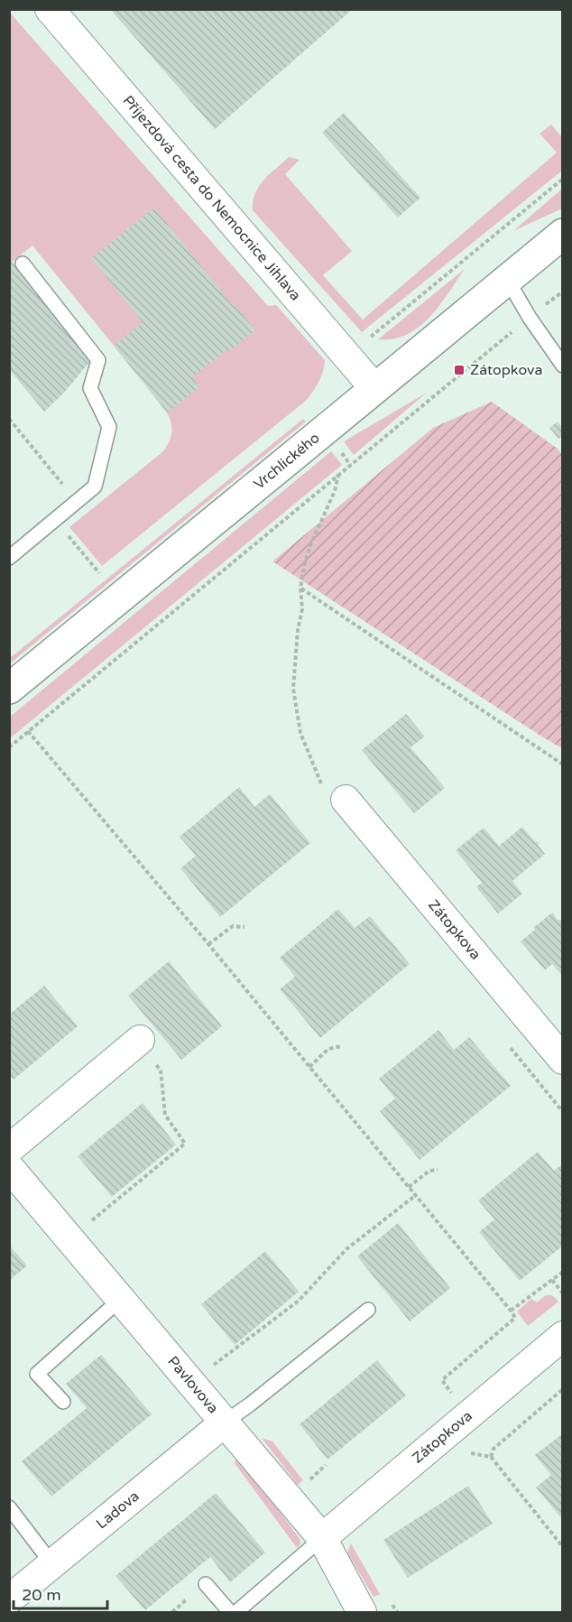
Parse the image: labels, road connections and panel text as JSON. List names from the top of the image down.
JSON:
{
  "streets": {
    "street": [
      "Příjezdová cesta do Nemocnice Jihlava",
      "Vrchlického",
      "Zátopkova",
      "Pavlovova",
      "Ladova"
    ]
  },
  "crossings": [
    ["Příjezdová cesta do Nemocnice Jihlava", "Vrchlického"],
    ["Zátopkova", "Pavlovova"],
    ["Pavlovova", "Ladova"]
  ],
  "places": {
    "transit": ["Zátopkova"]
  },
  "scale_bar": "20 m"
}
